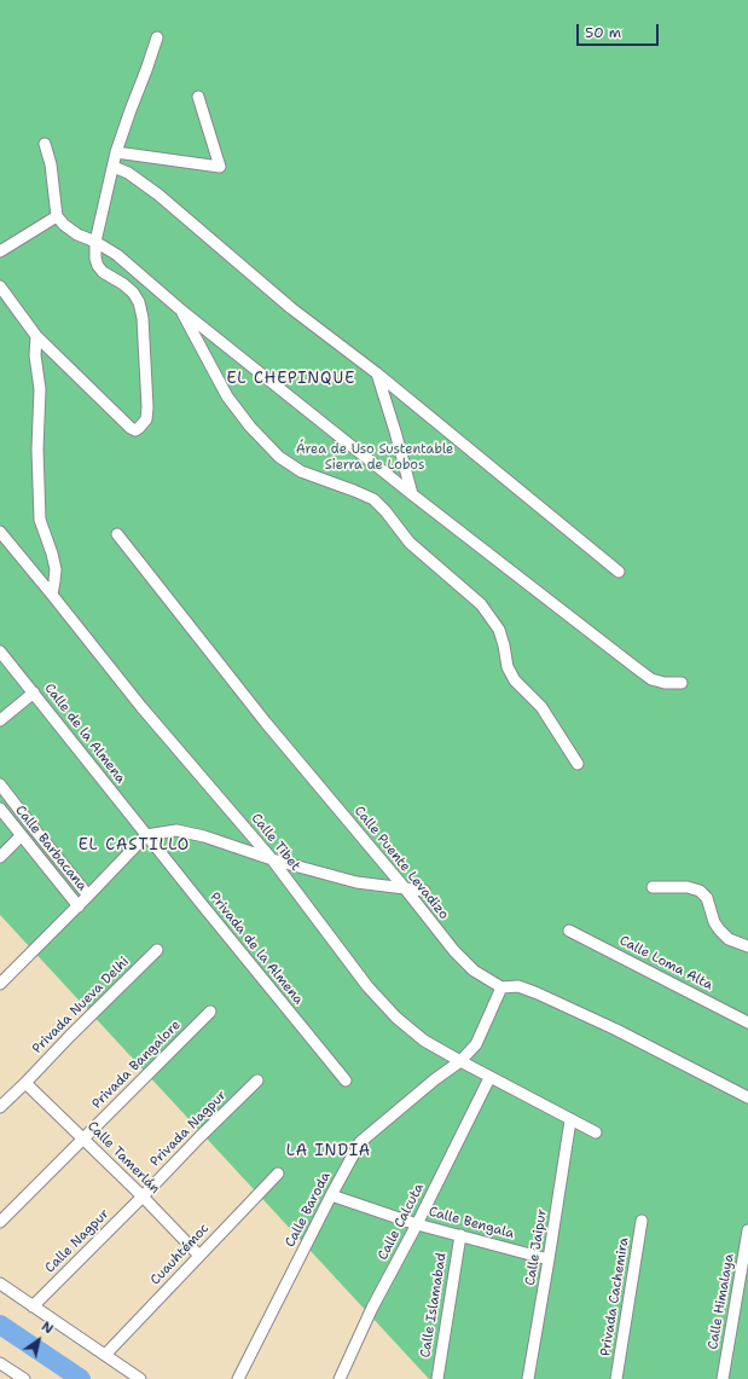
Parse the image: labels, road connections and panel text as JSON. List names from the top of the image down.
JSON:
{
  "streets": {
    "street": [
      "Calle de la Almena",
      "Calle Tibet",
      "Calle Barbacana",
      "Calle Puente Levadizo",
      "Privada de la Almena",
      "Calle Loma Alta",
      "Privada Nueva Delhi",
      "Privada Bangalore",
      "Privada Nagpur",
      "Calle Tamerlán",
      "Calle Baroda",
      "Calle Calcuta",
      "Calle Bengala",
      "Calle Nagpur",
      "Calle Jaipur",
      "Cuauhtémoc",
      "Privada Cachemira",
      "Calle Himalaya",
      "Calle Islamabad"
    ]
  },
  "crossings": [
    ["Calle de la Almena", "Privada de la Almena"],
    ["Calle Tibet", "Calle Baroda"],
    ["Calle Tibet", "Calle Calcuta"],
    ["Calle Tibet", "Calle Jaipur"],
    ["Calle Puente Levadizo", "Calle Baroda"],
    ["Privada Nueva Delhi", "Calle Tamerlán"],
    ["Privada Bangalore", "Calle Tamerlán"],
    ["Privada Nagpur", "Calle Tamerlán"],
    ["Privada Nagpur", "Calle Nagpur"],
    ["Calle Tamerlán", "Calle Nagpur"],
    ["Calle Tamerlán", "Cuauhtémoc"],
    ["Calle Baroda", "Calle Bengala"],
    ["Calle Calcuta", "Calle Bengala"],
    ["Calle Bengala", "Calle Jaipur"],
    ["Calle Bengala", "Calle Islamabad"]
  ],
  "districts": ["EL CHEPINQUE", "EL CASTILLO", "LA INDIA"],
  "parks": ["Área de Uso Sustentable Sierra de Lobos"],
  "scale_bar": "50 m",
  "north": "top right"
}
